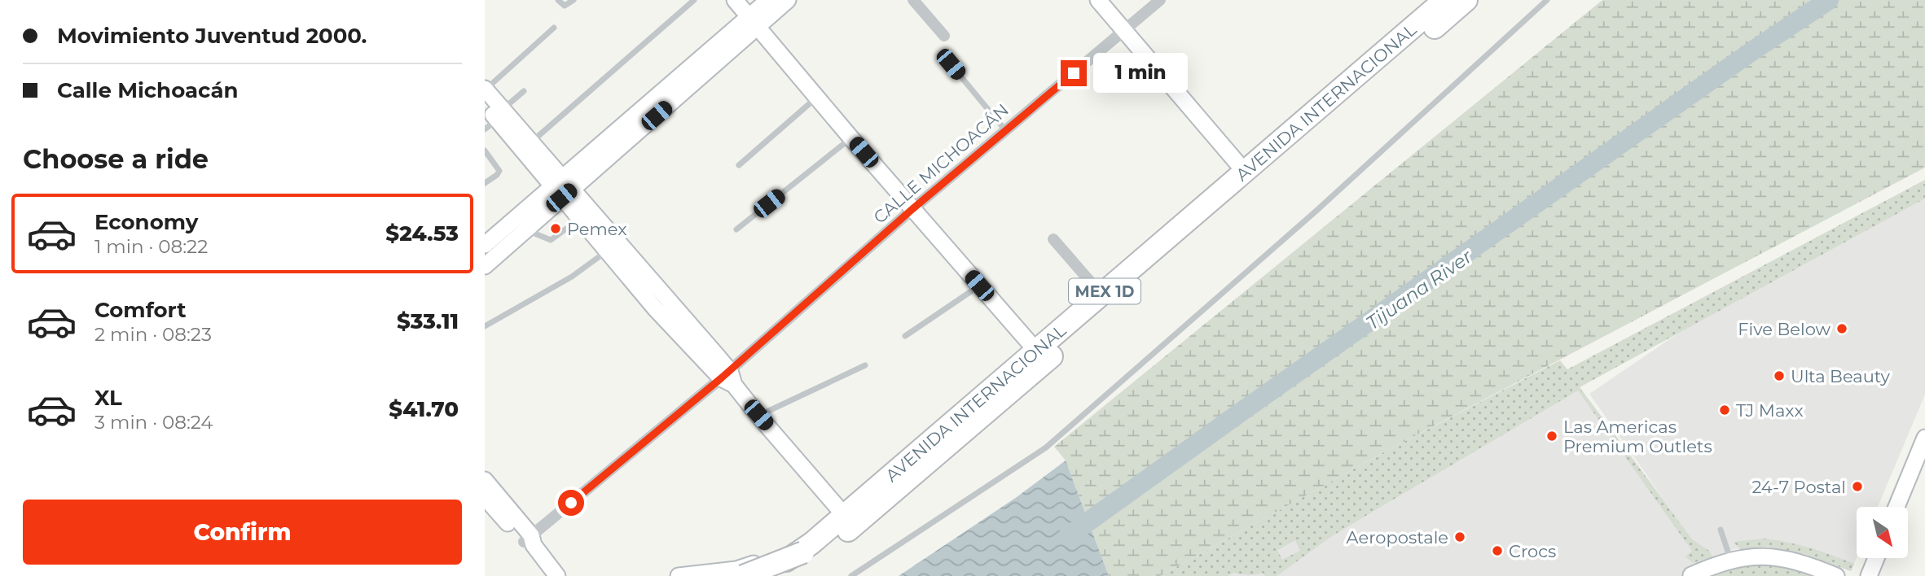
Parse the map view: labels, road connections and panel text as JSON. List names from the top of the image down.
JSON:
{
  "streets": {
    "highway": ["AVENIDA INTERNACIONAL", "MEX 1D"],
    "street": ["CALLE MICHOACÁN"]
  },
  "water": ["Tijuana River"],
  "places": [
    "Pemex",
    "Five Below",
    "Ulta Beauty",
    "TJ Maxx",
    "Las Americas Premium Outlets",
    "24-7 Postal",
    "Aeropostale",
    "Crocs"
  ],
  "north": "bottom right",
  "page": {
    "banner": ["Movimiento Juventud 2000.", "Calle Michoacán"],
    "bubble": "1 min",
    "heading": "Choose a ride",
    "list": [
      {
        "name": "Economy",
        "note": "1 min · 08:22",
        "value": "$24.53"
      },
      {
        "name": "Comfort",
        "note": "2 min · 08:23",
        "value": "$33.11"
      },
      {
        "name": "XL",
        "note": "3 min · 08:24",
        "value": "$41.70"
      }
    ],
    "buttons": "Confirm"
  }
}
